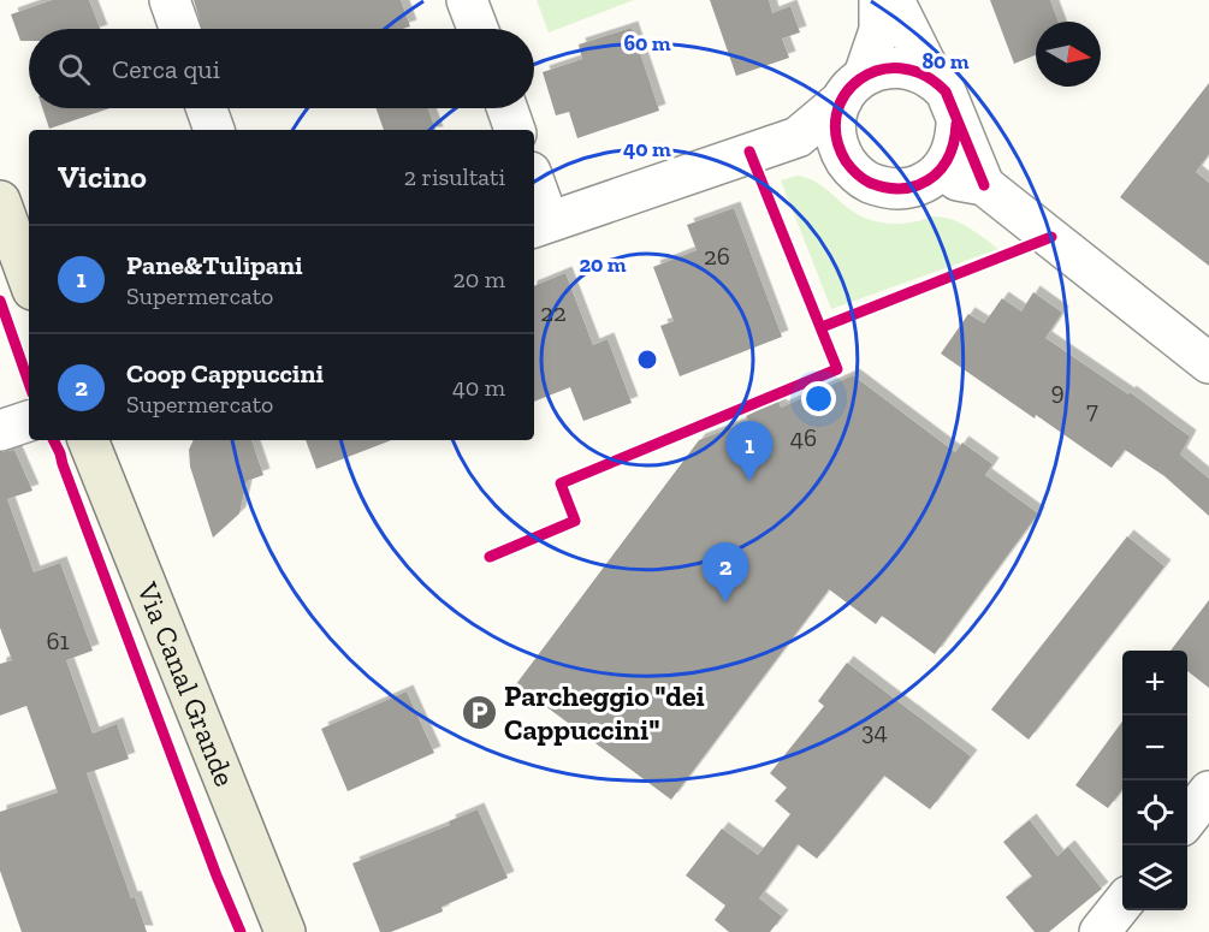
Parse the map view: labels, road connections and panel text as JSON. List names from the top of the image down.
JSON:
{
  "streets": {
    "main road": ["Via Canal Grande"]
  },
  "places": {
    "parking": ["Parcheggio \"dei Cappuccini\""]
  },
  "house_numbers": [
    "26",
    "22",
    "9",
    "7",
    "46",
    "61",
    "34"
  ],
  "north": "right",
  "page": {
    "search": "Cerca qui",
    "heading": ["Vicino", "2 risultati"],
    "list": [
      {
        "mark": "1",
        "name": "Pane&Tulipani",
        "note": "Supermercato",
        "value": "20 m"
      },
      {
        "mark": "2",
        "name": "Coop Cappuccini",
        "note": "Supermercato",
        "value": "40 m"
      }
    ],
    "pins": ["1", "2"],
    "map_buttons": ["+", "−"]
  },
  "rings": [
    "60 m",
    "80 m",
    "40 m",
    "20 m"
  ]
}
